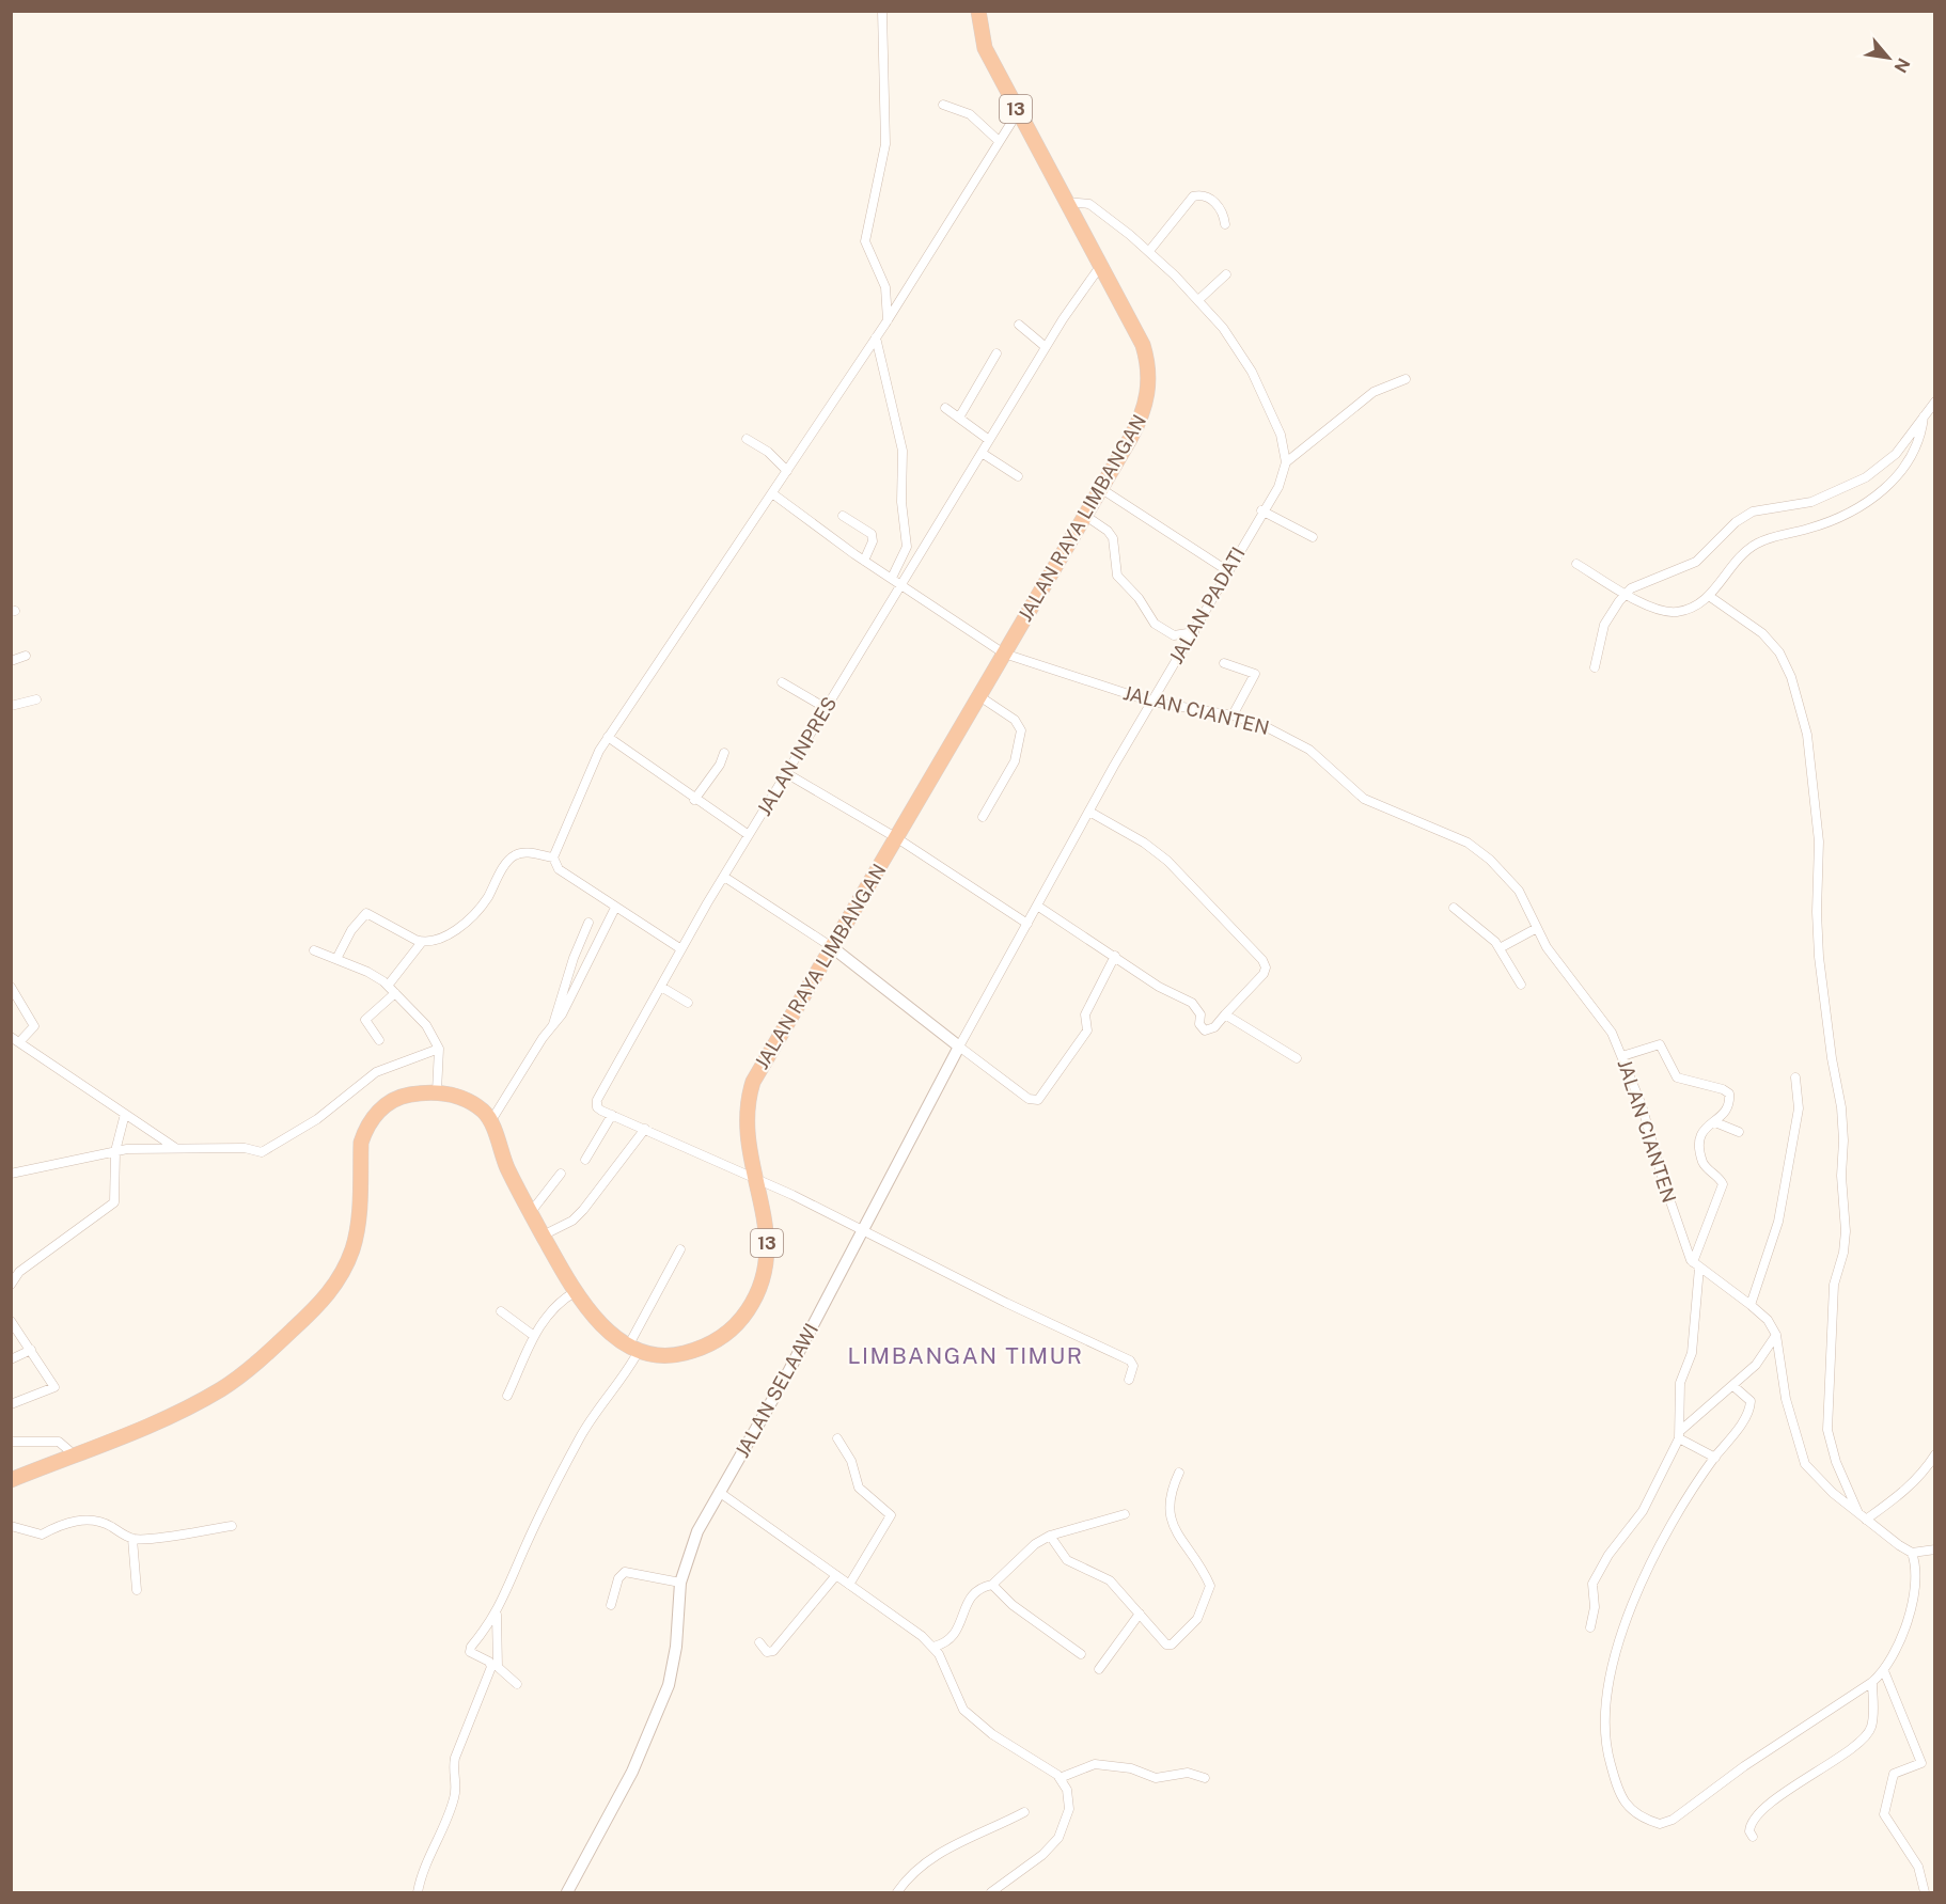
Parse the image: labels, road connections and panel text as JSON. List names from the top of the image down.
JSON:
{
  "streets": {
    "highway": ["13", "JALAN RAYA LIMBANGAN"],
    "street": [
      "JALAN PADATI",
      "JALAN CIANTEN",
      "JALAN INPRES",
      "JALAN SELAAWI"
    ]
  },
  "crossings": [
    ["JALAN RAYA LIMBANGAN", "JALAN CIANTEN"],
    ["JALAN RAYA LIMBANGAN", "JALAN INPRES"],
    ["JALAN PADATI", "JALAN CIANTEN"],
    ["JALAN PADATI", "JALAN SELAAWI"],
    ["JALAN CIANTEN", "JALAN INPRES"]
  ],
  "districts": ["LIMBANGAN TIMUR"],
  "north": "bottom right"
}
